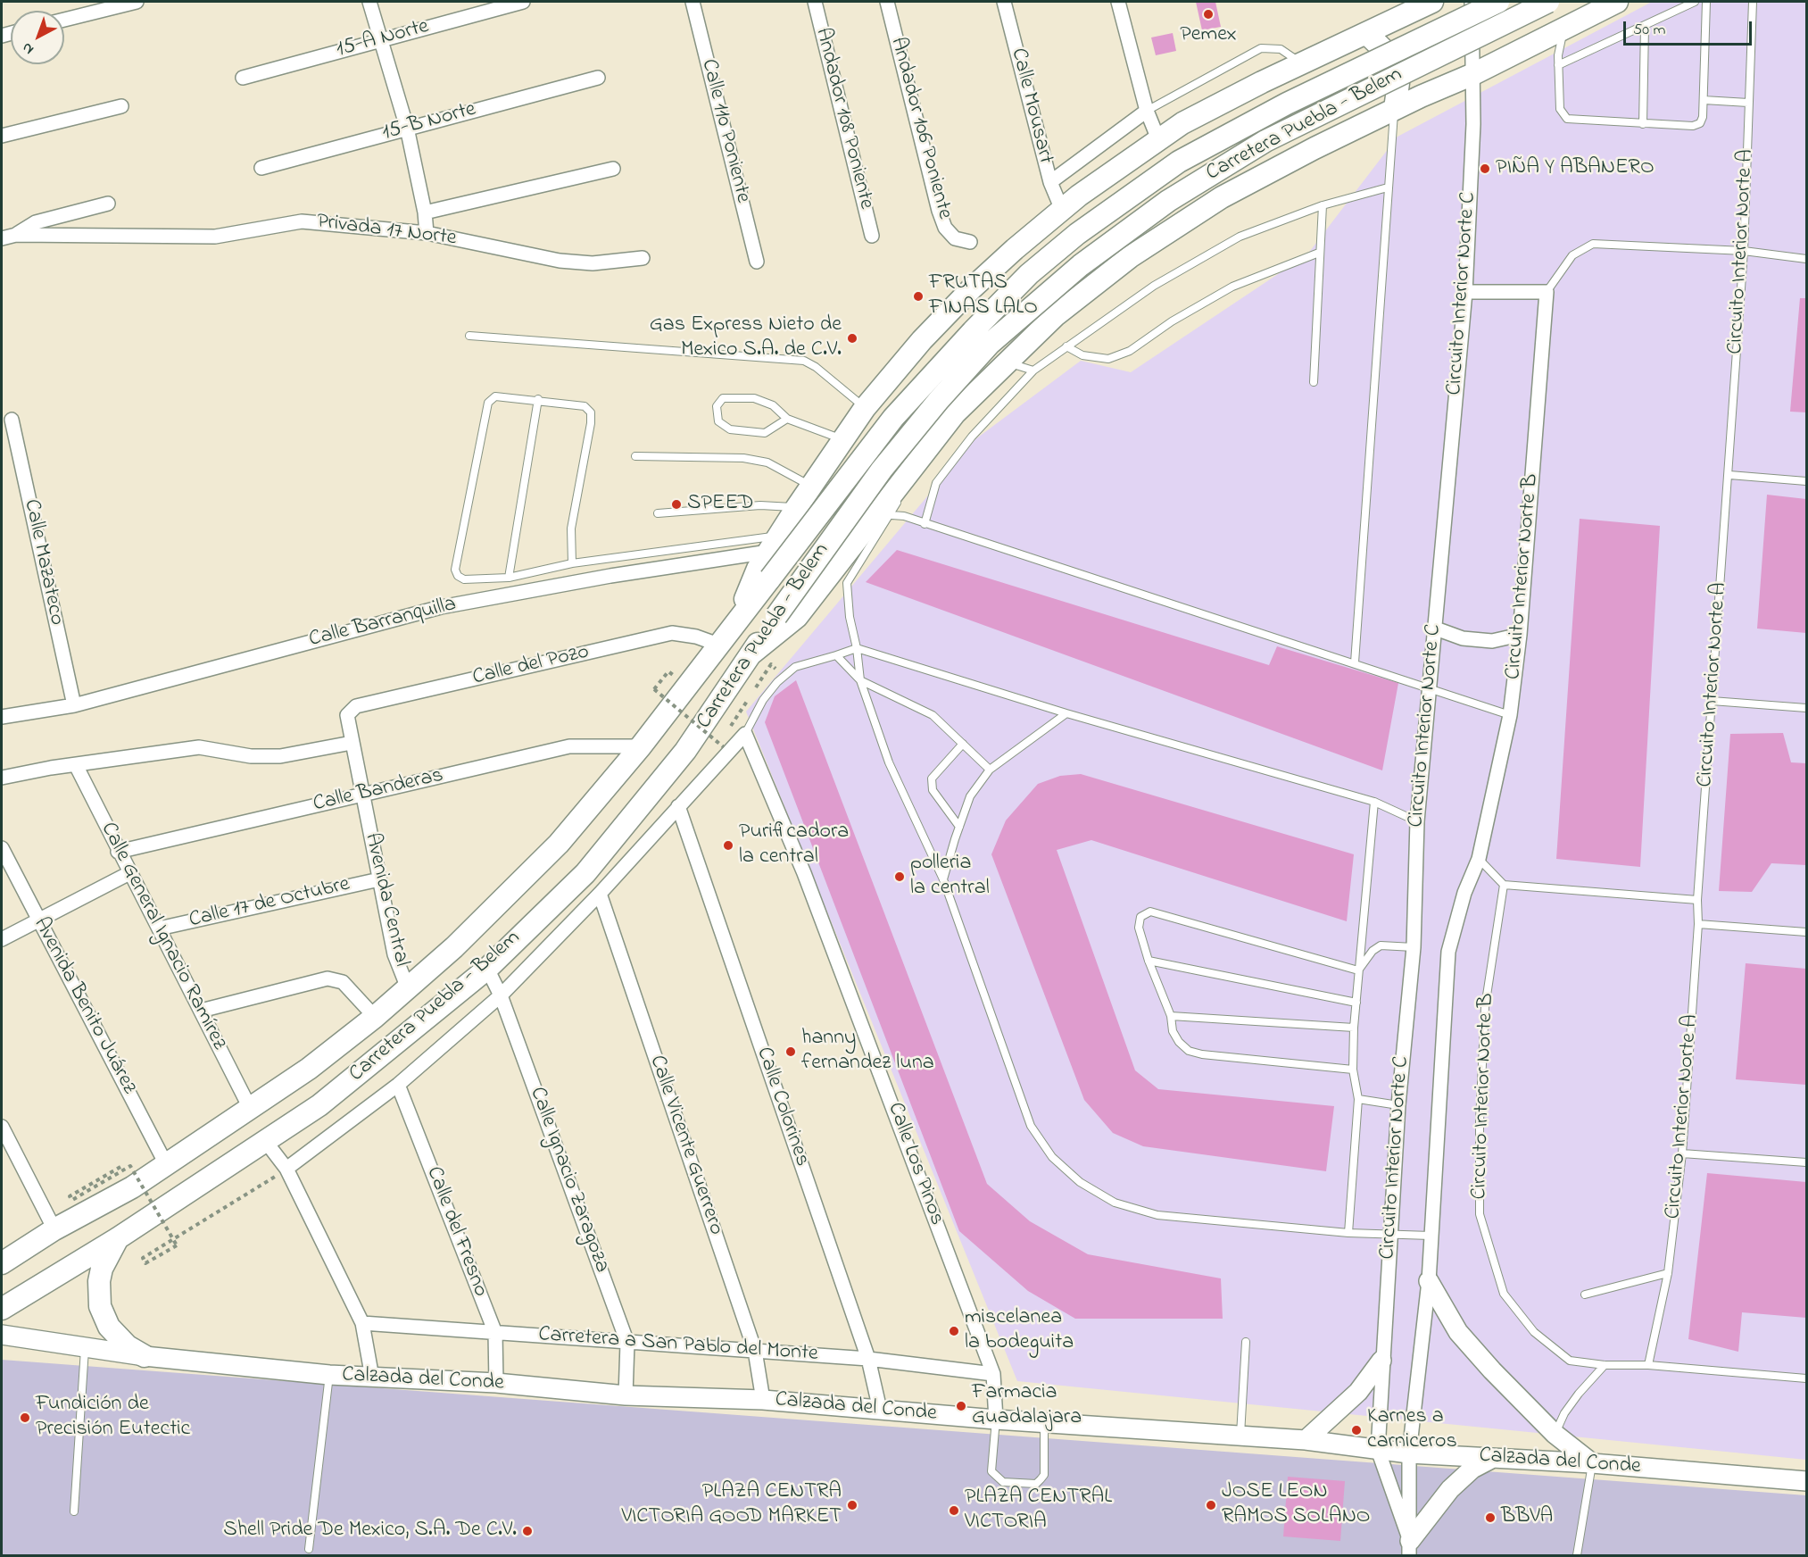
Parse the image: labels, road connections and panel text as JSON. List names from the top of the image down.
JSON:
{
  "streets": {
    "main road": ["Carretera Puebla - Belem"],
    "street": [
      "15-A Norte",
      "Calle Mousart",
      "Andador 108 Poniente",
      "15-B Norte",
      "Andador 106 Poniente",
      "Calle 110 Poniente",
      "Privada 17 Norte",
      "Circuito Interior Norte C",
      "Calle Mazateco",
      "Circuito Interior Norte B",
      "Calle Barranquilla",
      "Calle del Pozo",
      "Calle Banderas",
      "Avenida Central",
      "Calle 17 de Octubre",
      "Calle General Ignacio Ramírez",
      "Avenida Benito Juárez",
      "Calle Colorines",
      "Calle Vicente Guerrero",
      "Calle Los Pinos",
      "Calle Ignacio Zaragoza",
      "Calle del Fresno",
      "Carretera a San Pablo del Monte",
      "Calzada del Conde"
    ],
    "lane": ["Circuito Interior Norte A"]
  },
  "crossings": [
    ["Carretera Puebla - Belem", "Calle del Pozo"],
    ["Carretera Puebla - Belem", "Calle Banderas"],
    ["Carretera Puebla - Belem", "Avenida Central"],
    ["Carretera Puebla - Belem", "Calle General Ignacio Ramírez"],
    ["Carretera Puebla - Belem", "Avenida Benito Juárez"],
    ["Carretera Puebla - Belem", "Calle Ignacio Zaragoza"],
    ["Circuito Interior Norte A", "Circuito Interior Norte B"],
    ["Circuito Interior Norte C", "Circuito Interior Norte B"],
    ["Circuito Interior Norte C", "Calzada del Conde"],
    ["Calle Mazateco", "Calle Barranquilla"],
    ["Calle del Pozo", "Avenida Central"],
    ["Calle Banderas", "Avenida Central"],
    ["Calle Banderas", "Calle General Ignacio Ramírez"],
    ["Avenida Central", "Calle 17 de Octubre"],
    ["Calle 17 de Octubre", "Calle General Ignacio Ramírez"],
    ["Calle Colorines", "Carretera a San Pablo del Monte"],
    ["Calle Colorines", "Calzada del Conde"],
    ["Calle Vicente Guerrero", "Carretera a San Pablo del Monte"],
    ["Calle Vicente Guerrero", "Calzada del Conde"],
    ["Calle Los Pinos", "Carretera a San Pablo del Monte"],
    ["Calle Los Pinos", "Calzada del Conde"],
    ["Calle Ignacio Zaragoza", "Carretera a San Pablo del Monte"],
    ["Calle Ignacio Zaragoza", "Calzada del Conde"],
    ["Calle del Fresno", "Carretera a San Pablo del Monte"],
    ["Calle del Fresno", "Calzada del Conde"]
  ],
  "places": [
    "Pemex",
    "PIÑA Y ABANERO",
    "FRUTAS FINAS LALO",
    "Gas Express Nieto de Mexico S.A. de C.V.",
    "SPEED",
    "Purificadora la central",
    "polleria la central",
    "hanny fernandez luna",
    "miscelanea la bodeguita",
    "Farmacia Guadalajara",
    "Fundición de Precisión Eutectic",
    "Karnes a carniceros",
    "PLAZA CENTRA VICTORIA GOOD MARKET",
    "JOSE LEON RAMOS SOLANO",
    "PLAZA CENTRAL VICTORIA",
    "BBVA",
    "Shell Pride De Mexico, S.A. De C.V."
  ],
  "scale_bar": "50 m",
  "north": "bottom left"
}
